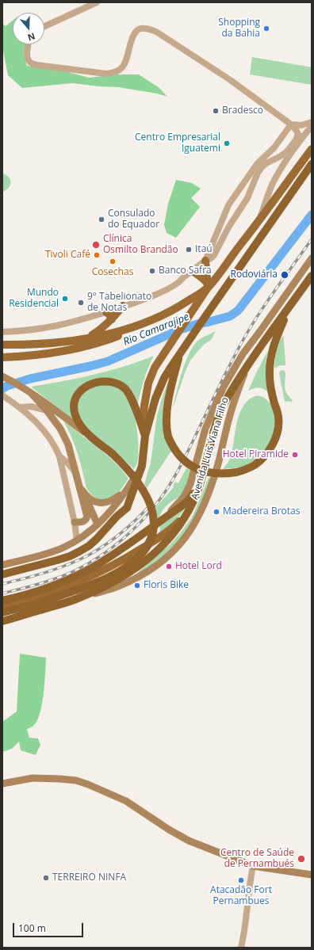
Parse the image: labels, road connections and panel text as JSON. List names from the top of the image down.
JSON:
{
  "streets": {
    "main road": ["Avenida Luís Viana Filho"]
  },
  "water": ["Rio Camarajipe"],
  "places": [
    "Shopping da Bahia",
    "Bradesco",
    "Centro Empresarial Iguatemi",
    "Consulado do Equador",
    "Clínica Osmilto Brandão",
    "Itaú",
    "Tivoli Café",
    "Cosechas",
    "Banco Safra",
    "Rodoviária",
    "Mundo Residencial",
    "9° Tabelionato de Notas",
    "Hotel Piramide",
    "Madereira Brotas",
    "Hotel Lord",
    "Floris Bike",
    "Centro de Saúde de Pernambués",
    "TERREIRO NINFA",
    "Atacadão Fort Pernambues"
  ],
  "scale_bar": "100 m",
  "north": "bottom"
}
